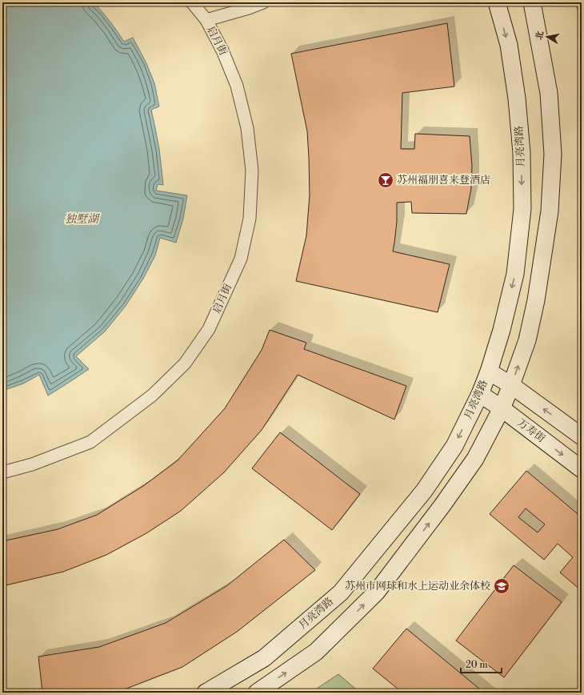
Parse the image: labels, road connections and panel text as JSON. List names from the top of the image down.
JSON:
{
  "streets": {
    "street": ["启月街", "月亮湾路", "万寿街"]
  },
  "crossings": [
    ["月亮湾路", "万寿街"]
  ],
  "water": ["独墅湖"],
  "places": {
    "bar": ["苏州福朋喜来登酒店"],
    "school or university": ["苏州市网球和水上运动业余体校"]
  },
  "scale_bar": "20 m",
  "north": "left"
}
